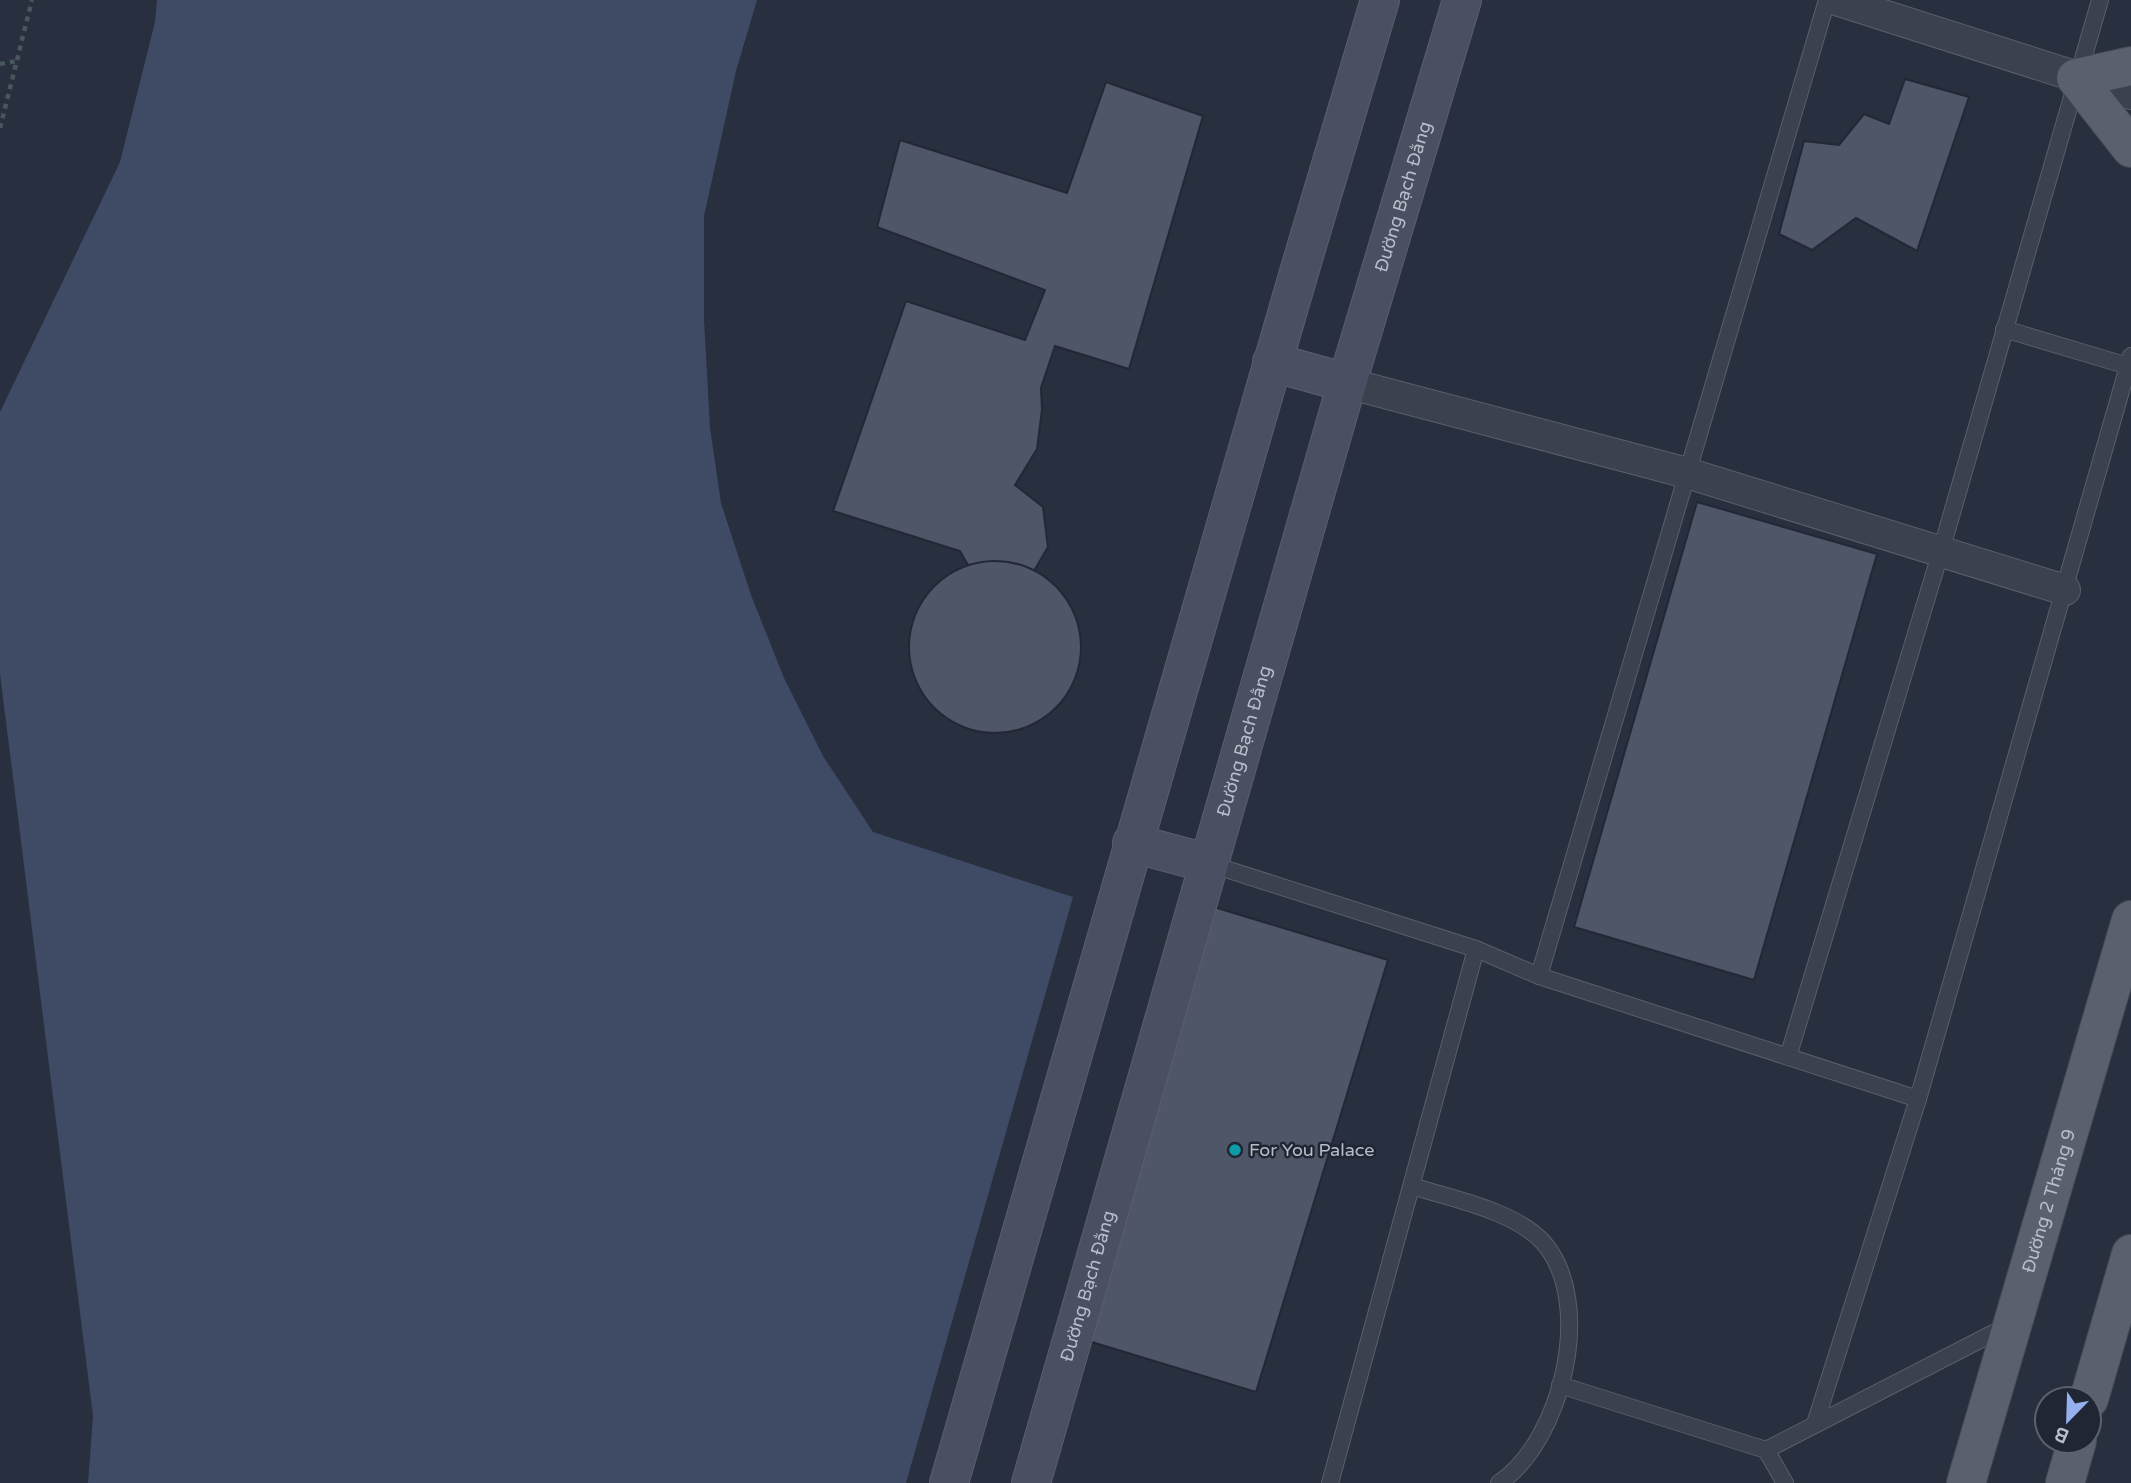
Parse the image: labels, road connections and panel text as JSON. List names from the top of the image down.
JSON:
{
  "streets": {
    "main road": ["Đường Bạch Đằng", "Đường 2 Tháng 9"]
  },
  "places": ["For You Palace"],
  "north": "bottom left"
}
